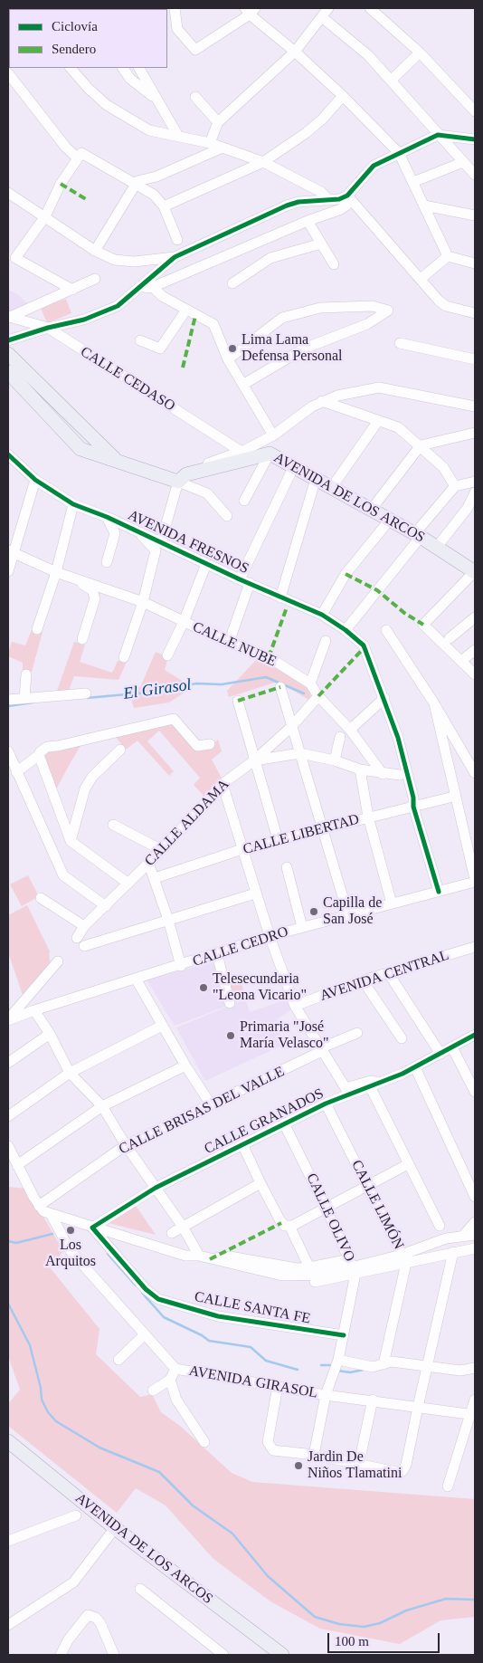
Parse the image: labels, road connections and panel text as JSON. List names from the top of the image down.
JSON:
{
  "streets": {
    "main road": ["AVENIDA DE LOS ARCOS"],
    "street": [
      "CALLE CEDASO",
      "AVENIDA FRESNOS",
      "CALLE NUBE",
      "CALLE ALDAMA",
      "CALLE LIBERTAD",
      "CALLE CEDRO",
      "AVENIDA CENTRAL",
      "CALLE BRISAS DEL VALLE",
      "CALLE GRANADOS",
      "CALLE LIMÓN",
      "CALLE OLIVO",
      "CALLE SANTA FE",
      "AVENIDA GIRASOL"
    ]
  },
  "crossings": [
    ["CALLE NUBE", "CALLE ALDAMA"],
    ["CALLE BRISAS DEL VALLE", "AVENIDA GIRASOL"],
    ["CALLE GRANADOS", "CALLE LIMÓN"],
    ["CALLE GRANADOS", "CALLE OLIVO"],
    ["CALLE GRANADOS", "CALLE SANTA FE"],
    ["CALLE OLIVO", "CALLE SANTA FE"],
    ["CALLE OLIVO", "AVENIDA GIRASOL"]
  ],
  "water": ["El Girasol"],
  "places": [
    "Lima Lama Defensa Personal",
    "Capilla de San José",
    "Telesecundaria \"Leona Vicario\"",
    "Primaria \"José María Velasco\"",
    "Los Arquitos",
    "Jardin De Niños Tlamatini"
  ],
  "legend": ["Ciclovía", "Sendero"],
  "scale_bar": "100 m"
}
